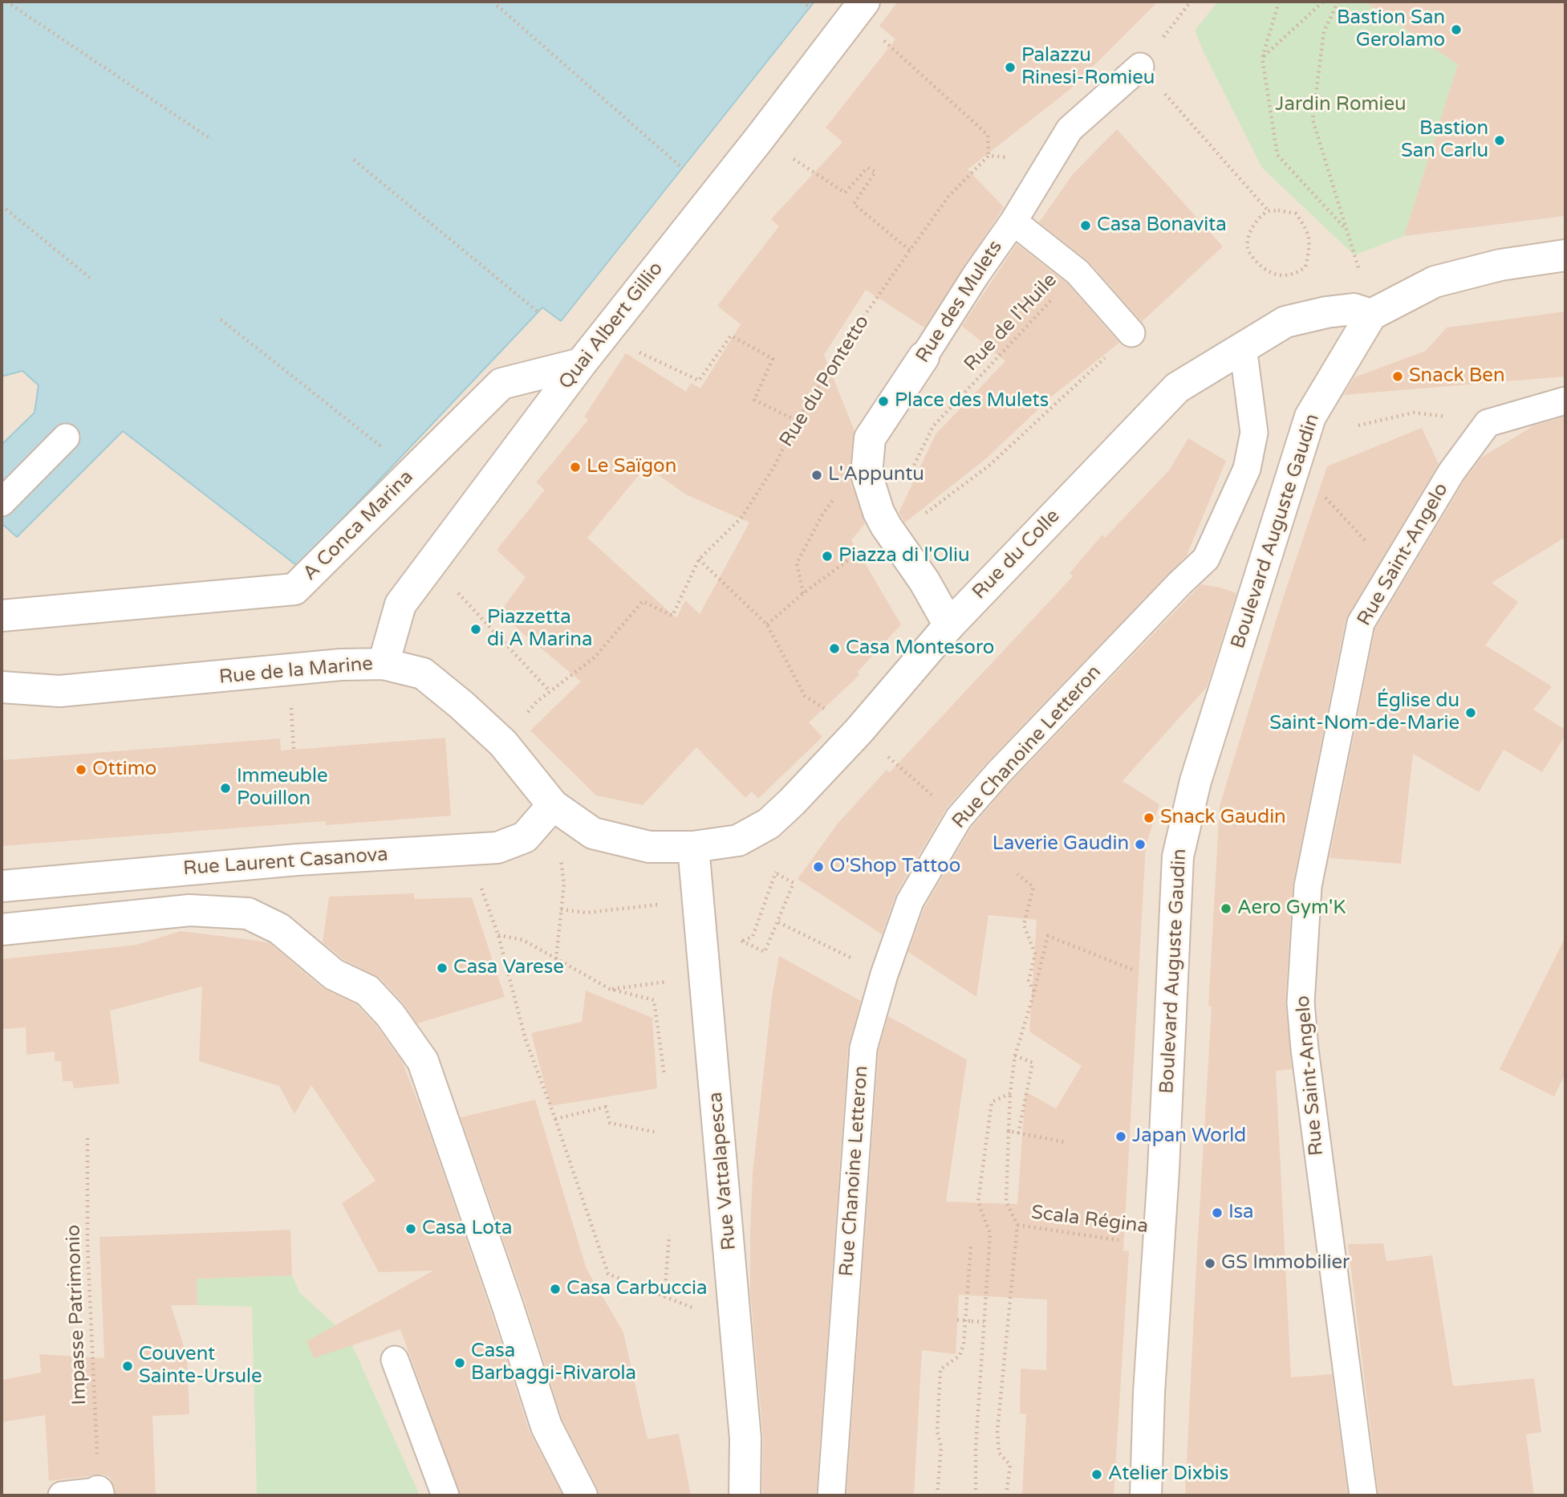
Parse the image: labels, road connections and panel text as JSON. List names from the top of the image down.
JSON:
{
  "streets": {
    "street": [
      "Rue des Mulets",
      "Quai Albert Gillio",
      "A Conca Marina",
      "Boulevard Auguste Gaudin",
      "Rue du Colle",
      "Rue de la Marine",
      "Rue Laurent Casanova",
      "Rue Vattalapesca"
    ],
    "lane": ["Rue Saint-Angelo", "Rue Chanoine Letteron"],
    "path": [
      "Rue de l'Huile",
      "Rue du Pontetto",
      "Scala Régina",
      "Impasse Patrimonio"
    ]
  },
  "crossings": [
    ["Rue des Mulets", "Rue du Colle"],
    ["Quai Albert Gillio", "A Conca Marina"],
    ["Quai Albert Gillio", "Rue de la Marine"],
    ["Boulevard Auguste Gaudin", "Rue du Colle"],
    ["Boulevard Auguste Gaudin", "Scala Régina"],
    ["Rue du Colle", "Rue de la Marine"],
    ["Rue du Colle", "Rue Chanoine Letteron"],
    ["Rue du Colle", "Rue Vattalapesca"],
    ["Rue de la Marine", "Rue Laurent Casanova"],
    ["Rue de la Marine", "Rue Vattalapesca"]
  ],
  "parks": ["Jardin Romieu"],
  "places": [
    "Bastion San Gerolamo",
    "Palazzu Rinesi-Romieu",
    "Bastion San Carlu",
    "Casa Bonavita",
    "Snack Ben",
    "Place des Mulets",
    "Le Saïgon",
    "L'Appuntu",
    "Piazza di l'Oliu",
    "Piazzetta di A Marina",
    "Casa Montesoro",
    "Église du Saint-Nom-de-Marie",
    "Ottimo",
    "Immeuble Pouillon",
    "Snack Gaudin",
    "Laverie Gaudin",
    "O'Shop Tattoo",
    "Aero Gym'K",
    "Casa Varese",
    "Japan World",
    "Isa",
    "Casa Lota",
    "GS Immobilier",
    "Casa Carbuccia",
    "Casa Barbaggi-Rivarola",
    "Couvent Sainte-Ursule",
    "Atelier Dixbis"
  ]
}
